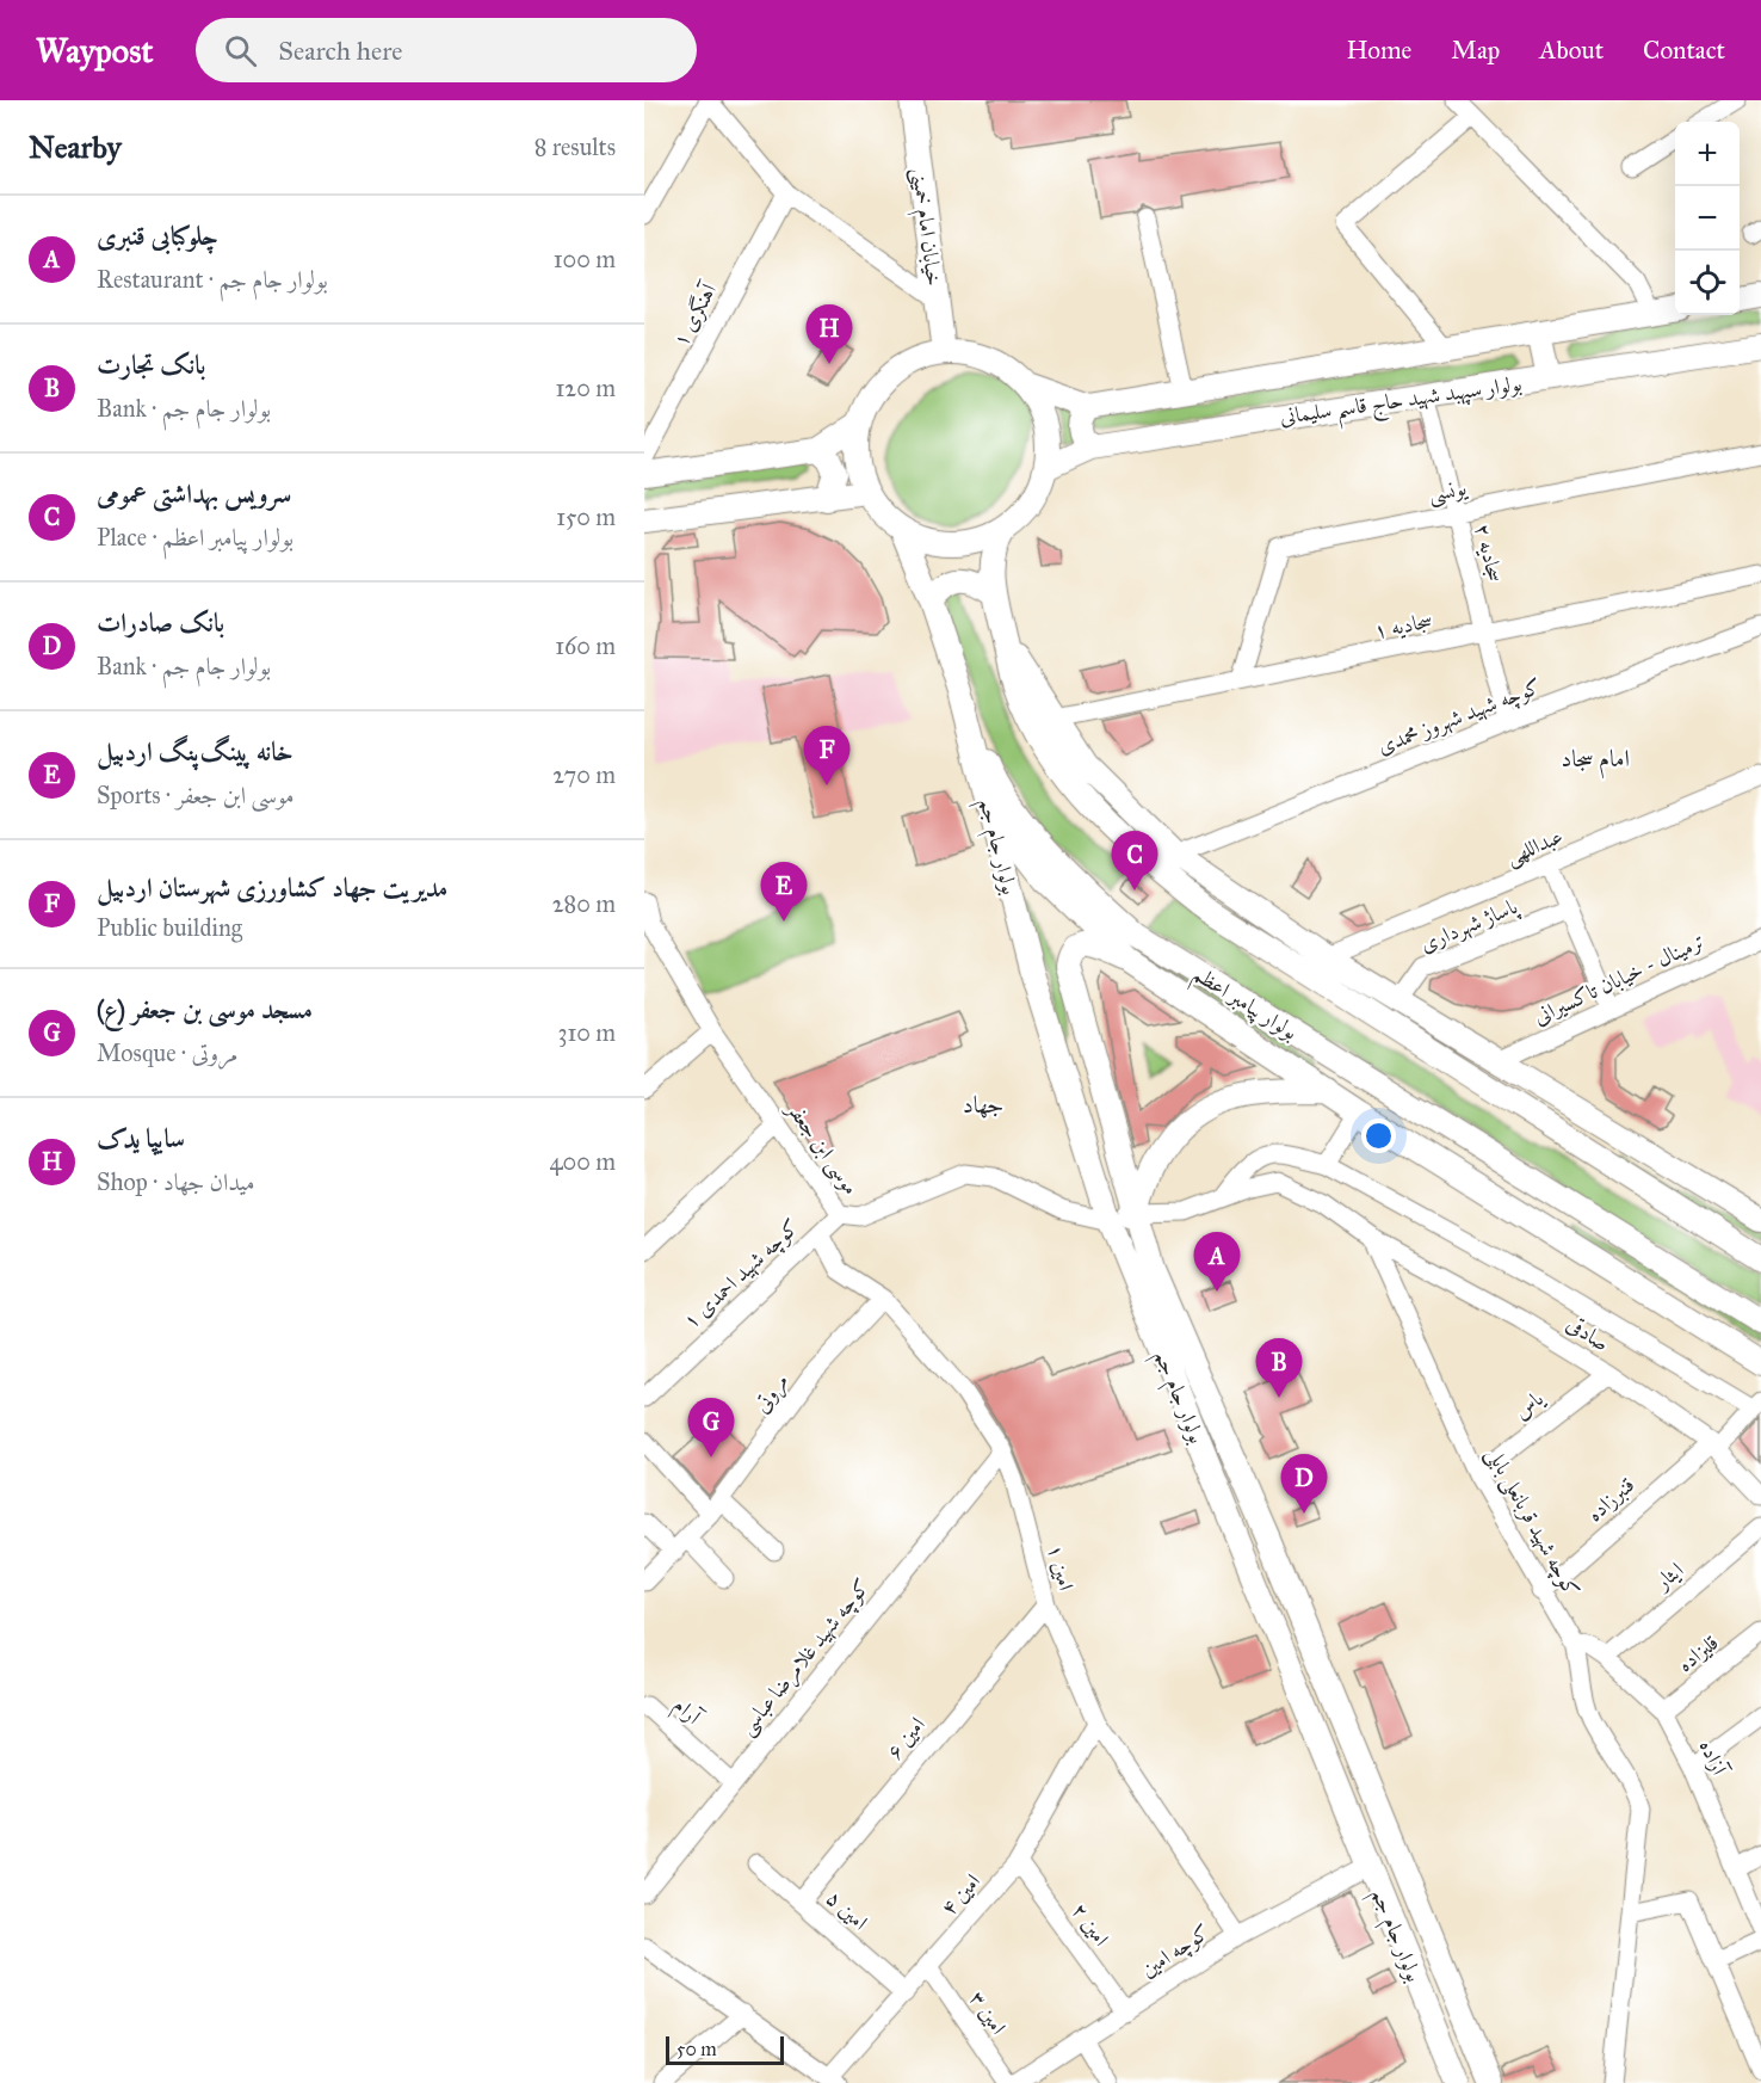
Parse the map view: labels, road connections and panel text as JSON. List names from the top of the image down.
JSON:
{
  "streets": {
    "main road": [
      "خیابان امام خمینی",
      "بولوار سپهبد شهید حاج قاسم سلیمانی",
      "بولوار جام جم",
      "بولوار پیامبر اعظم"
    ],
    "street": [
      "آهنگری ۱",
      "یونسی",
      "سجادیه ۲",
      "سجادیه ۱",
      "کوچه شهید شهروز محمدی",
      "عبداللهی",
      "پاساژ شهرداری",
      "ترمینال - خیابان تاکسیرانی",
      "موسی ابن جعفر",
      "کوچه شهید احمدی ۱",
      "صادقی",
      "مروتی",
      "یاس",
      "قنبرزاده",
      "کوچه شهید قربانعلی بابلی",
      "امین ۱",
      "ایثار",
      "قلیزاده",
      "کوچه شهید غلامرضا عباسی",
      "آرام",
      "امین ۶",
      "آزاده",
      "امین ۴",
      "امین ۵",
      "امین ۲",
      "کوچه امین",
      "امین ۳"
    ]
  },
  "crossings": [
    ["خیابان امام خمینی", "بولوار سپهبد شهید حاج قاسم سلیمانی"],
    ["خیابان امام خمینی", "بولوار پیامبر اعظم"],
    ["بولوار سپهبد شهید حاج قاسم سلیمانی", "سجادیه ۲"],
    ["بولوار سپهبد شهید حاج قاسم سلیمانی", "بولوار پیامبر اعظم"],
    ["یونسی", "سجادیه ۲"],
    ["یونسی", "سجادیه ۱"],
    ["سجادیه ۲", "سجادیه ۱"],
    ["سجادیه ۲", "کوچه شهید شهروز محمدی"],
    ["بولوار جام جم", "بولوار پیامبر اعظم"],
    ["بولوار جام جم", "موسی ابن جعفر"],
    ["بولوار جام جم", "کوچه امین"],
    ["موسی ابن جعفر", "کوچه شهید احمدی ۱"],
    ["کوچه شهید احمدی ۱", "امین ۱"],
    ["صادقی", "یاس"],
    ["صادقی", "قنبرزاده"],
    ["صادقی", "کوچه شهید قربانعلی بابلی"],
    ["مروتی", "امین ۱"],
    ["یاس", "کوچه شهید قربانعلی بابلی"],
    ["قنبرزاده", "کوچه شهید قربانعلی بابلی"],
    ["کوچه شهید قربانعلی بابلی", "آزاده"],
    ["امین ۱", "کوچه شهید غلامرضا عباسی"],
    ["امین ۱", "امین ۶"],
    ["امین ۱", "امین ۴"],
    ["امین ۱", "کوچه امین"],
    ["ایثار", "آزاده"],
    ["قلیزاده", "آزاده"],
    ["کوچه شهید غلامرضا عباسی", "آرام"],
    ["امین ۶", "امین ۵"],
    ["امین ۴", "امین ۵"],
    ["امین ۴", "امین ۲"],
    ["امین ۴", "امین ۳"],
    ["امین ۲", "کوچه امین"],
    ["کوچه امین", "امین ۳"]
  ],
  "districts": ["امام سجاد", "جهاد"],
  "scale_bar": "50 m",
  "page": {
    "header": "Waypost",
    "search": "Search here",
    "nav": [
      "Home",
      "Map",
      "About",
      "Contact"
    ],
    "heading": ["Nearby", "8 results"],
    "map_buttons": ["+", "−"],
    "list": [
      {
        "mark": "A",
        "name": "چلوکبابی قنبری",
        "note": "Restaurant · بولوار جام جم",
        "value": "100 m"
      },
      {
        "mark": "B",
        "name": "بانک تجارت",
        "note": "Bank · بولوار جام جم",
        "value": "120 m"
      },
      {
        "mark": "C",
        "name": "سرویس بهداشتی عمومی",
        "note": "Place · بولوار پیامبر اعظم",
        "value": "150 m"
      },
      {
        "mark": "D",
        "name": "بانک صادرات",
        "note": "Bank · بولوار جام جم",
        "value": "160 m"
      },
      {
        "mark": "E",
        "name": "خانه پینگ‌پنگ اردبیل",
        "note": "Sports · موسی ابن جعفر",
        "value": "270 m"
      },
      {
        "mark": "F",
        "name": "مدیریت جهاد کشاورزی شهرستان اردبیل",
        "note": "Public building",
        "value": "280 m"
      },
      {
        "mark": "G",
        "name": "مسجد موسی بن جعفر (ع)",
        "note": "Mosque · مروتی",
        "value": "310 m"
      },
      {
        "mark": "H",
        "name": "سایپا یدک",
        "note": "Shop · میدان جهاد",
        "value": "400 m"
      }
    ],
    "pins": [
      "H",
      "F",
      "C",
      "E",
      "A",
      "B",
      "G",
      "D"
    ],
    "scale": "50 m"
  }
}
